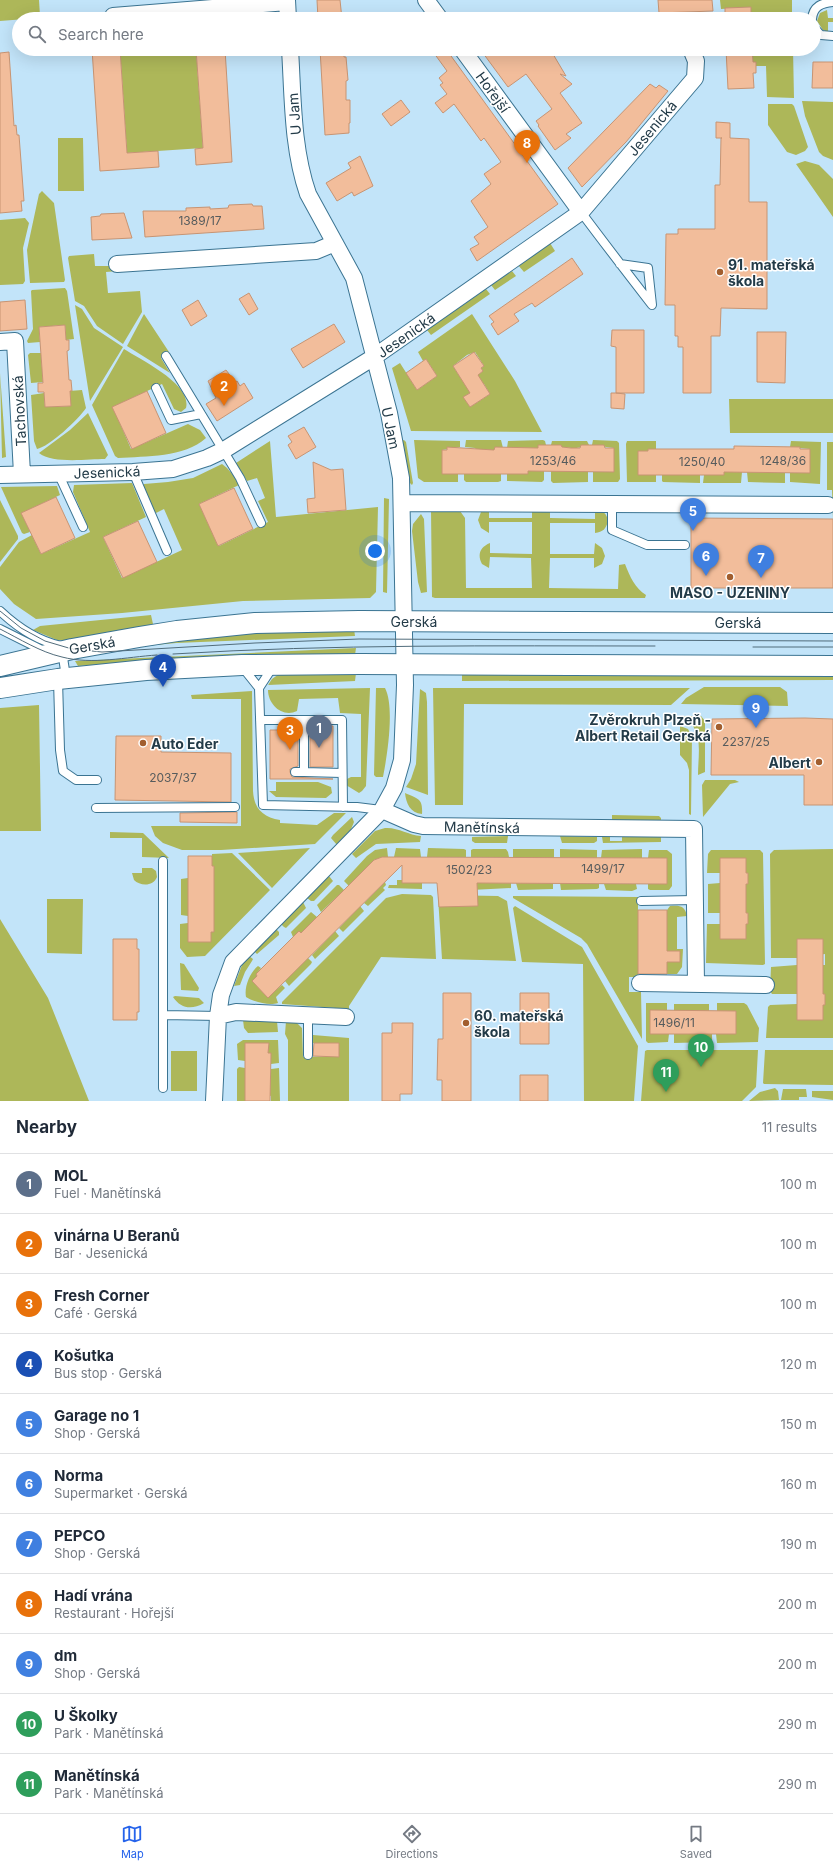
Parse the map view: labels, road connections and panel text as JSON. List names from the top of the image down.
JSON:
{
  "streets": {
    "street": [
      "Hořejší",
      "U Jam",
      "Jesenická",
      "Tachovská",
      "Gerská",
      "Manětínská"
    ]
  },
  "crossings": [
    ["Hořejší", "Jesenická"],
    ["U Jam", "Jesenická"],
    ["U Jam", "Gerská"],
    ["Jesenická", "Tachovská"]
  ],
  "places": [
    "91. mateřská škola",
    "MASO - UZENINY",
    "Zvěrokruh Plzeň - Albert Retail Gerská",
    "Auto Eder",
    "Albert",
    "60. mateřská škola"
  ],
  "house_numbers": [
    "1389/17",
    "1253/46",
    "1248/36",
    "1250/40",
    "2237/25",
    "2037/37",
    "1499/17",
    "1502/23",
    "1496/11"
  ],
  "page": {
    "search": "Search here",
    "pins": [
      "8",
      "2",
      "5",
      "6",
      "7",
      "4",
      "9",
      "1",
      "3",
      "10",
      "11"
    ],
    "heading": ["Nearby", "11 results"],
    "list": [
      {
        "mark": "1",
        "name": "MOL",
        "note": "Fuel · Manětínská",
        "value": "100 m"
      },
      {
        "mark": "2",
        "name": "vinárna U Beranů",
        "note": "Bar · Jesenická",
        "value": "100 m"
      },
      {
        "mark": "3",
        "name": "Fresh Corner",
        "note": "Café · Gerská",
        "value": "100 m"
      },
      {
        "mark": "4",
        "name": "Košutka",
        "note": "Bus stop · Gerská",
        "value": "120 m"
      },
      {
        "mark": "5",
        "name": "Garage no 1",
        "note": "Shop · Gerská",
        "value": "150 m"
      },
      {
        "mark": "6",
        "name": "Norma",
        "note": "Supermarket · Gerská",
        "value": "160 m"
      },
      {
        "mark": "7",
        "name": "PEPCO",
        "note": "Shop · Gerská",
        "value": "190 m"
      },
      {
        "mark": "8",
        "name": "Hadí vrána",
        "note": "Restaurant · Hořejší",
        "value": "200 m"
      },
      {
        "mark": "9",
        "name": "dm",
        "note": "Shop · Gerská",
        "value": "200 m"
      },
      {
        "mark": "10",
        "name": "U Školky",
        "note": "Park · Manětínská",
        "value": "290 m"
      },
      {
        "mark": "11",
        "name": "Manětínská",
        "note": "Park · Manětínská",
        "value": "290 m"
      }
    ],
    "nav": ["Map", "Directions", "Saved"]
  }
}
